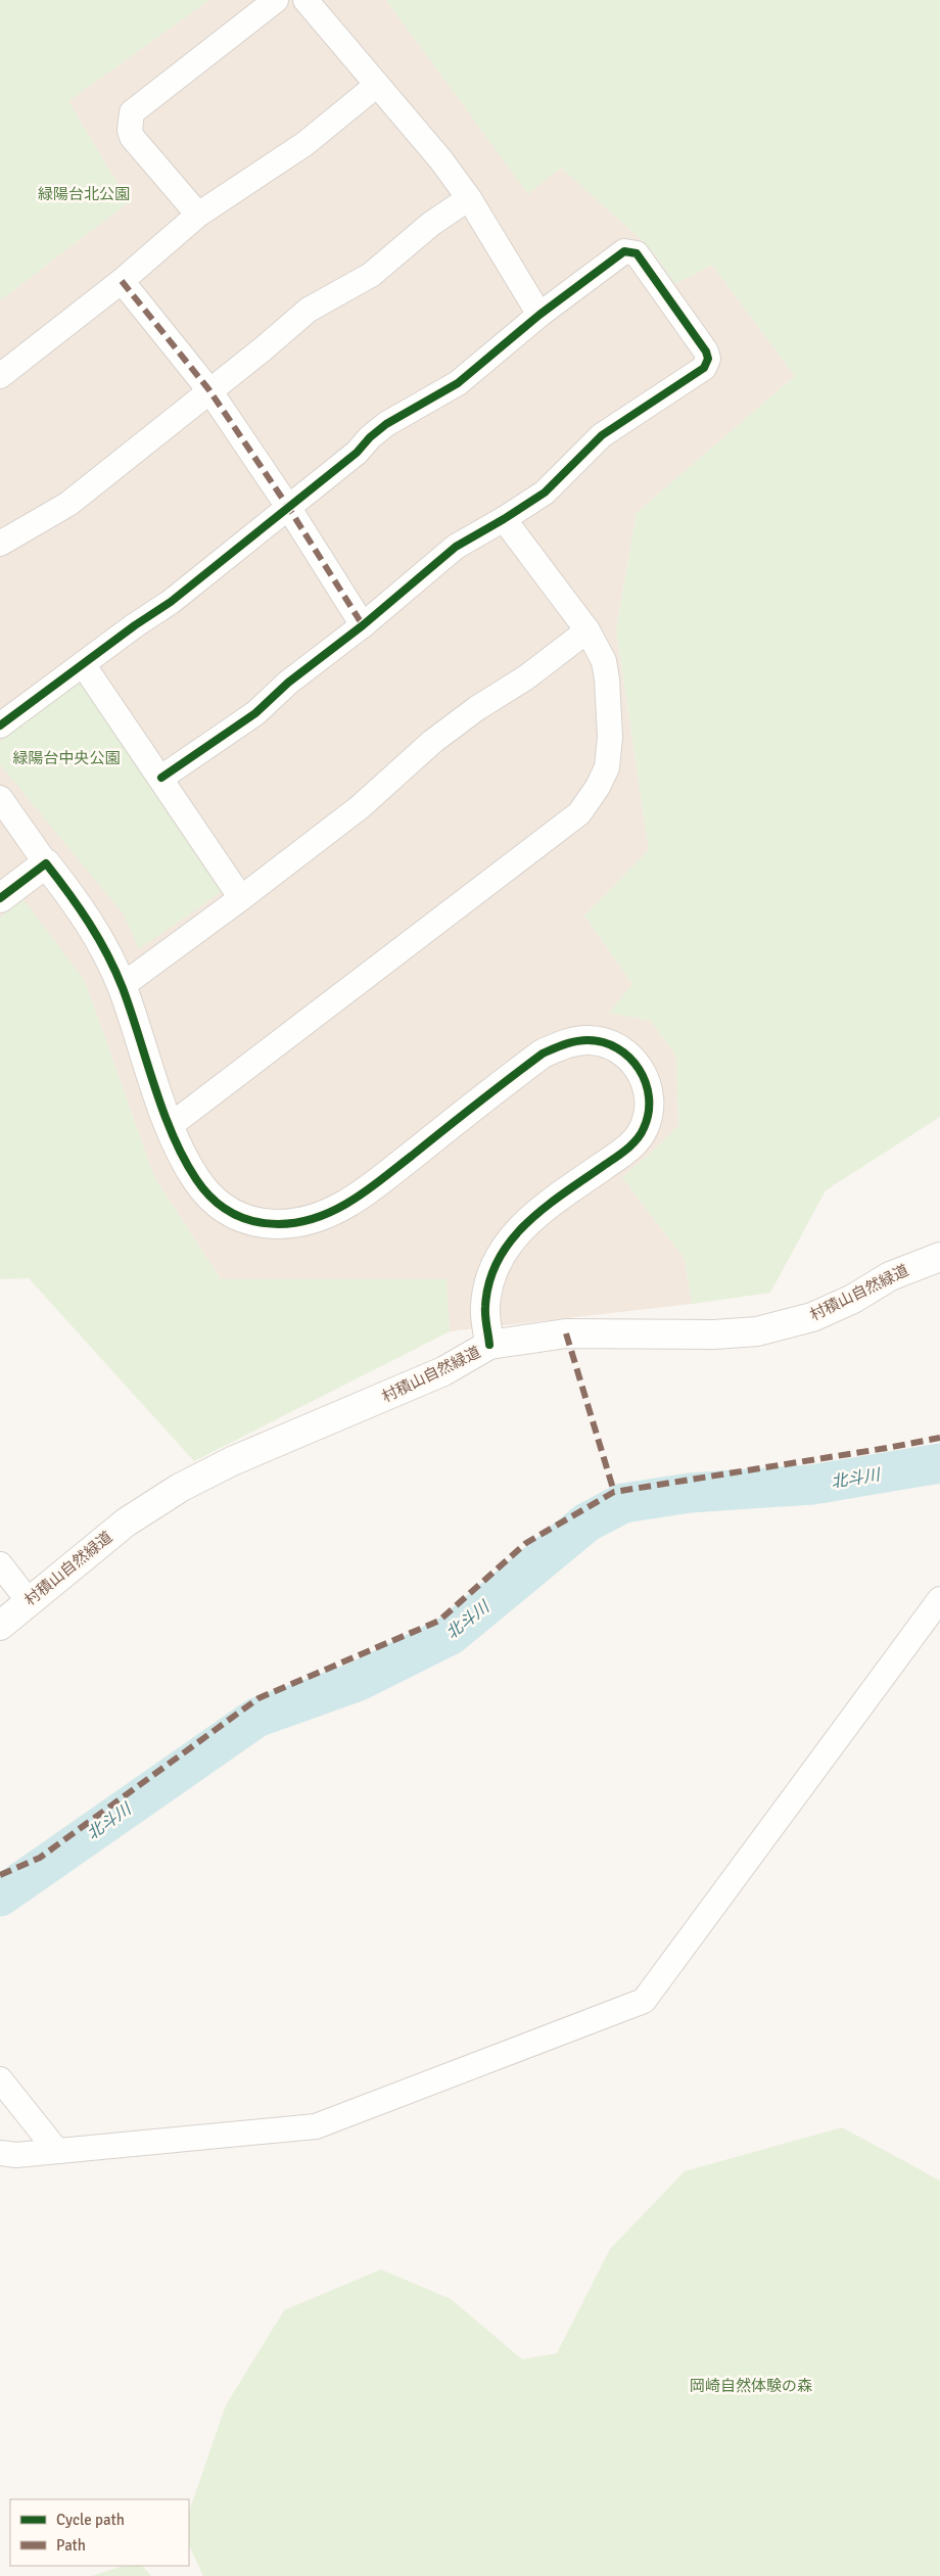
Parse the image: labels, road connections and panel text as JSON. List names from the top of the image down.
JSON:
{
  "streets": {
    "street": ["村積山自然緑道"]
  },
  "water": ["北斗川"],
  "parks": ["緑陽台北公園", "緑陽台中央公園", "岡崎自然体験の森"],
  "legend": ["Cycle path", "Path"]
}
